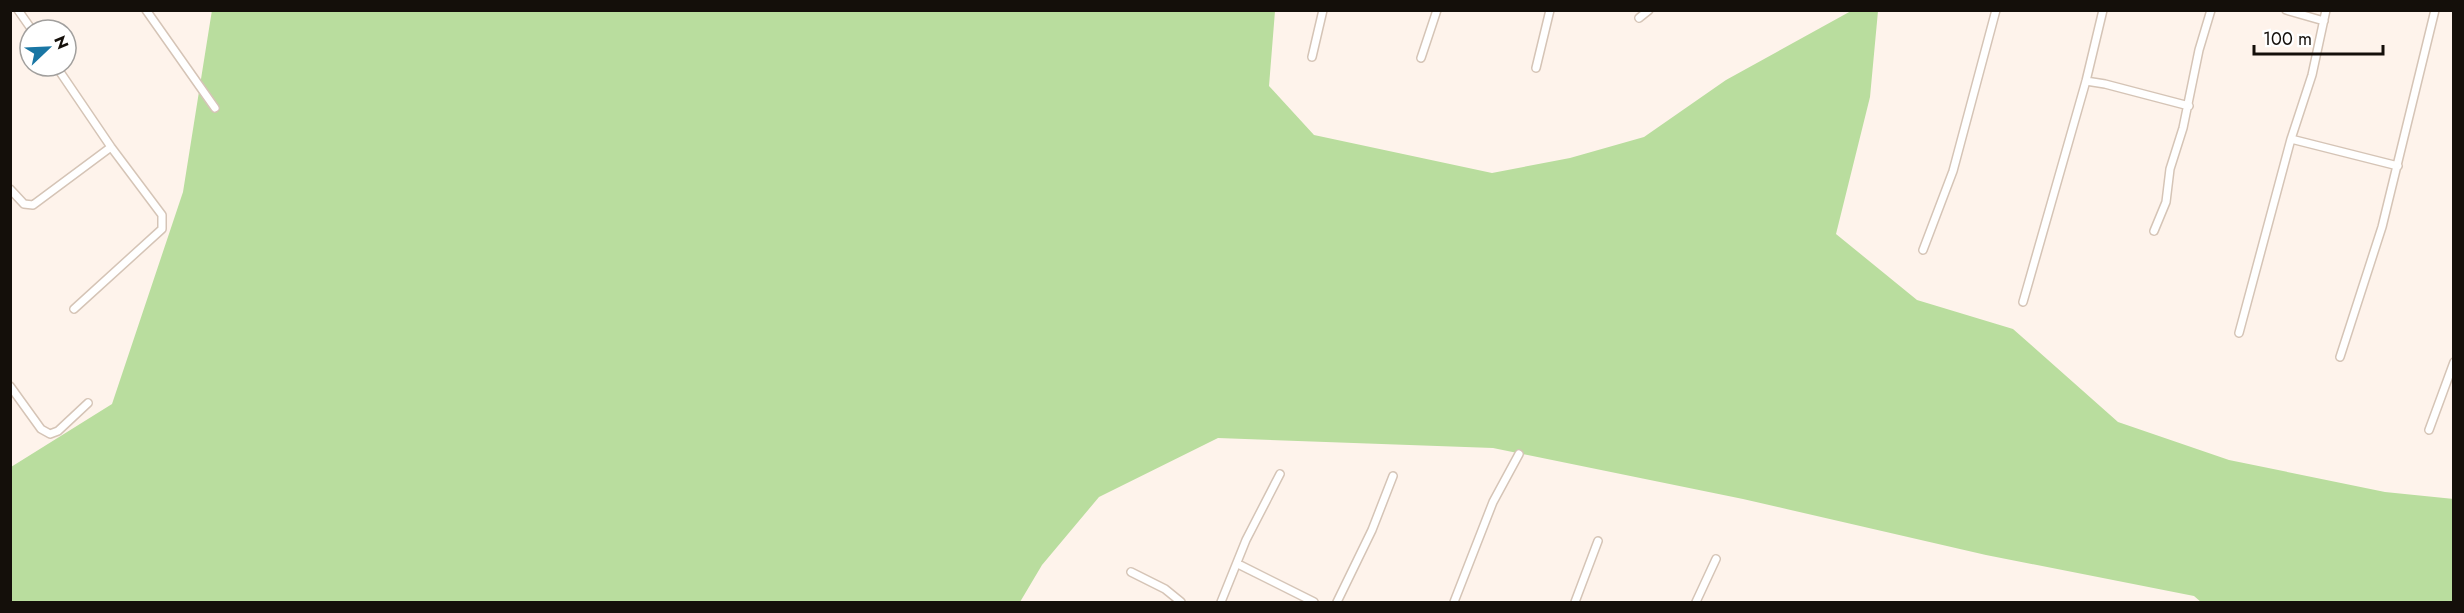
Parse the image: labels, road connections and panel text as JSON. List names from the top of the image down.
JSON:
{
  "scale_bar": "100 m",
  "north": "top right"
}
